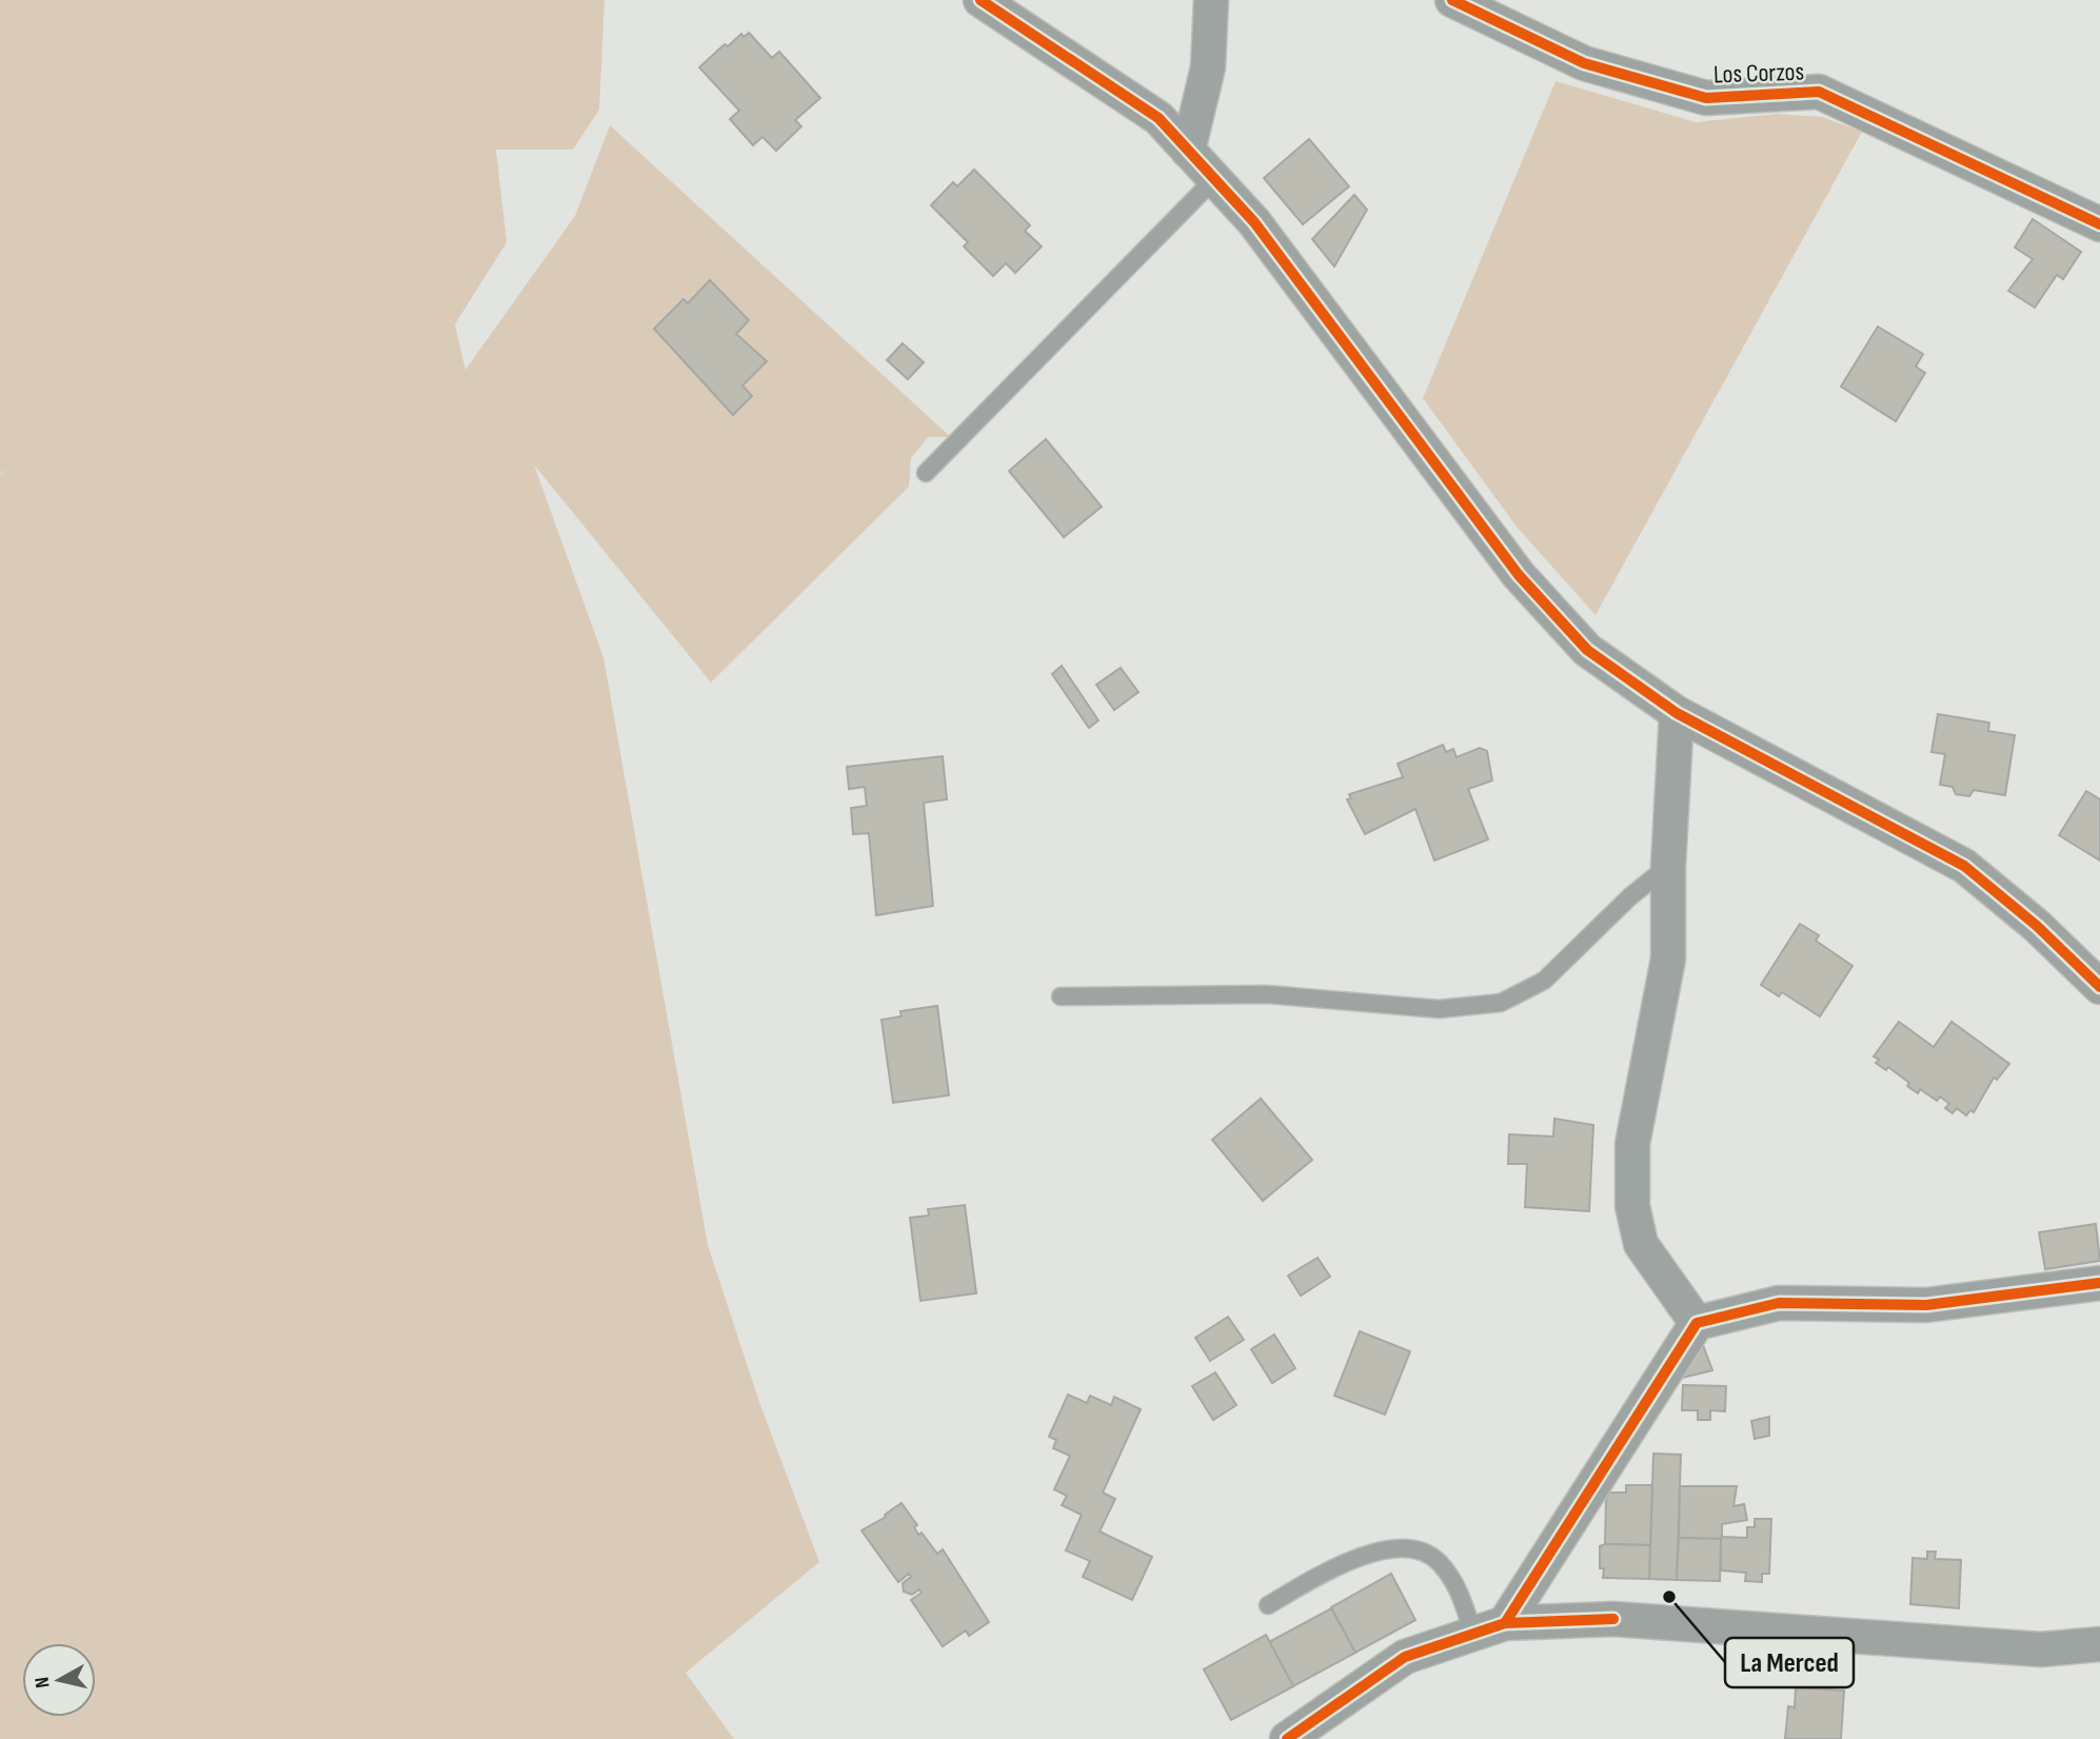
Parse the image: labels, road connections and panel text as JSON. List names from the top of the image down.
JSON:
{
  "streets": {
    "street": ["Los Corzos"]
  },
  "places": ["La Merced"],
  "north": "left"
}
